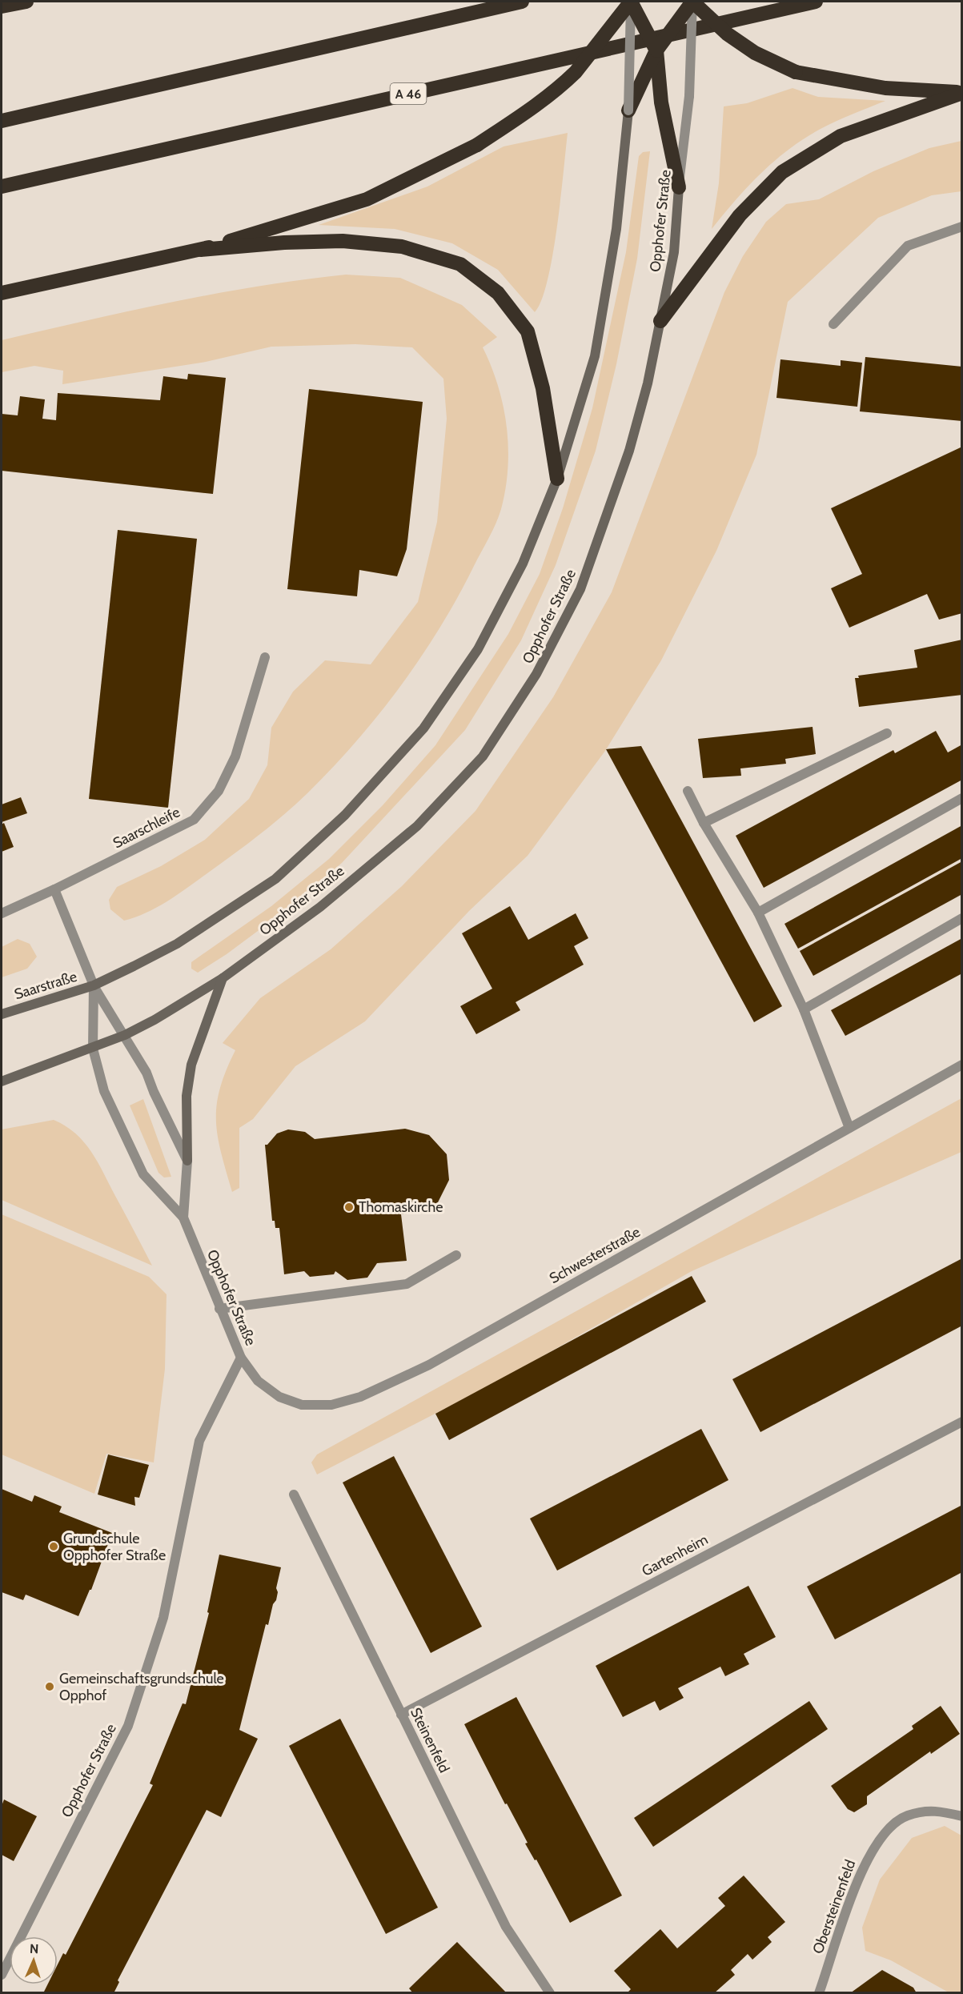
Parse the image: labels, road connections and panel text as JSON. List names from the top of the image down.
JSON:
{
  "streets": {
    "highway": ["A 46"],
    "main road": ["Opphofer Straße", "Saarstraße"],
    "street": [
      "Saarschleife",
      "Schwesterstraße",
      "Gartenheim",
      "Steinenfeld",
      "Obersteinenfeld"
    ]
  },
  "crossings": [
    ["Opphofer Straße", "Saarstraße"],
    ["Opphofer Straße", "Schwesterstraße"],
    ["Gartenheim", "Steinenfeld"]
  ],
  "places": ["Thomaskirche", "Grundschule Opphofer Straße", "Gemeinschaftsgrundschule Opphof"],
  "north": "top"
}
